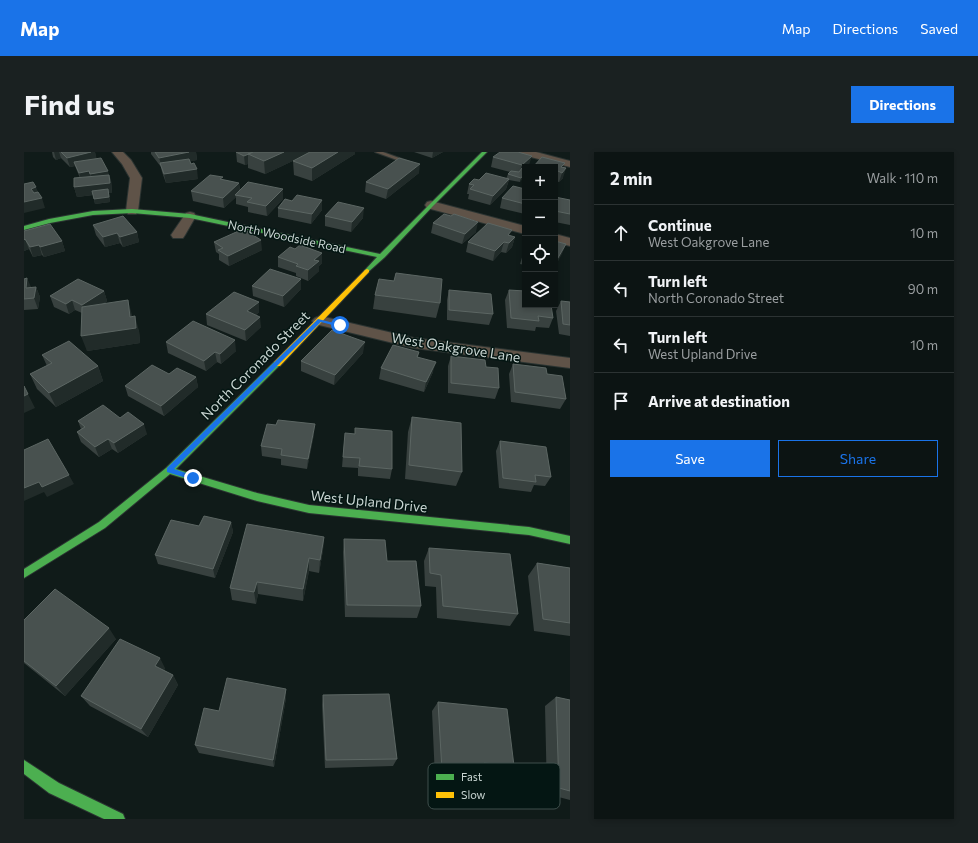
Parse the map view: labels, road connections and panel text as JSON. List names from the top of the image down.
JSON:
{
  "streets": {
    "street": [
      "North Woodside Road",
      "West Oakgrove Lane",
      "North Coronado Street",
      "West Upland Drive"
    ]
  },
  "crossings": [
    ["North Woodside Road", "North Coronado Street"],
    ["West Oakgrove Lane", "North Coronado Street"],
    ["North Coronado Street", "West Upland Drive"]
  ],
  "legend": ["Fast", "Slow"],
  "page": {
    "header": "Map",
    "nav": ["Map", "Directions", "Saved"],
    "buttons": [
      "Directions",
      ["Save", "Share"]
    ],
    "title": "Find us",
    "heading": ["2 min", "Walk · 110 m"],
    "map_buttons": ["+", "−"],
    "list": [
      ["Continue", "West Oakgrove Lane", "10 m"],
      ["Turn left", "North Coronado Street", "90 m"],
      ["Turn left", "West Upland Drive", "10 m"],
      "Arrive at destination"
    ]
  }
}
